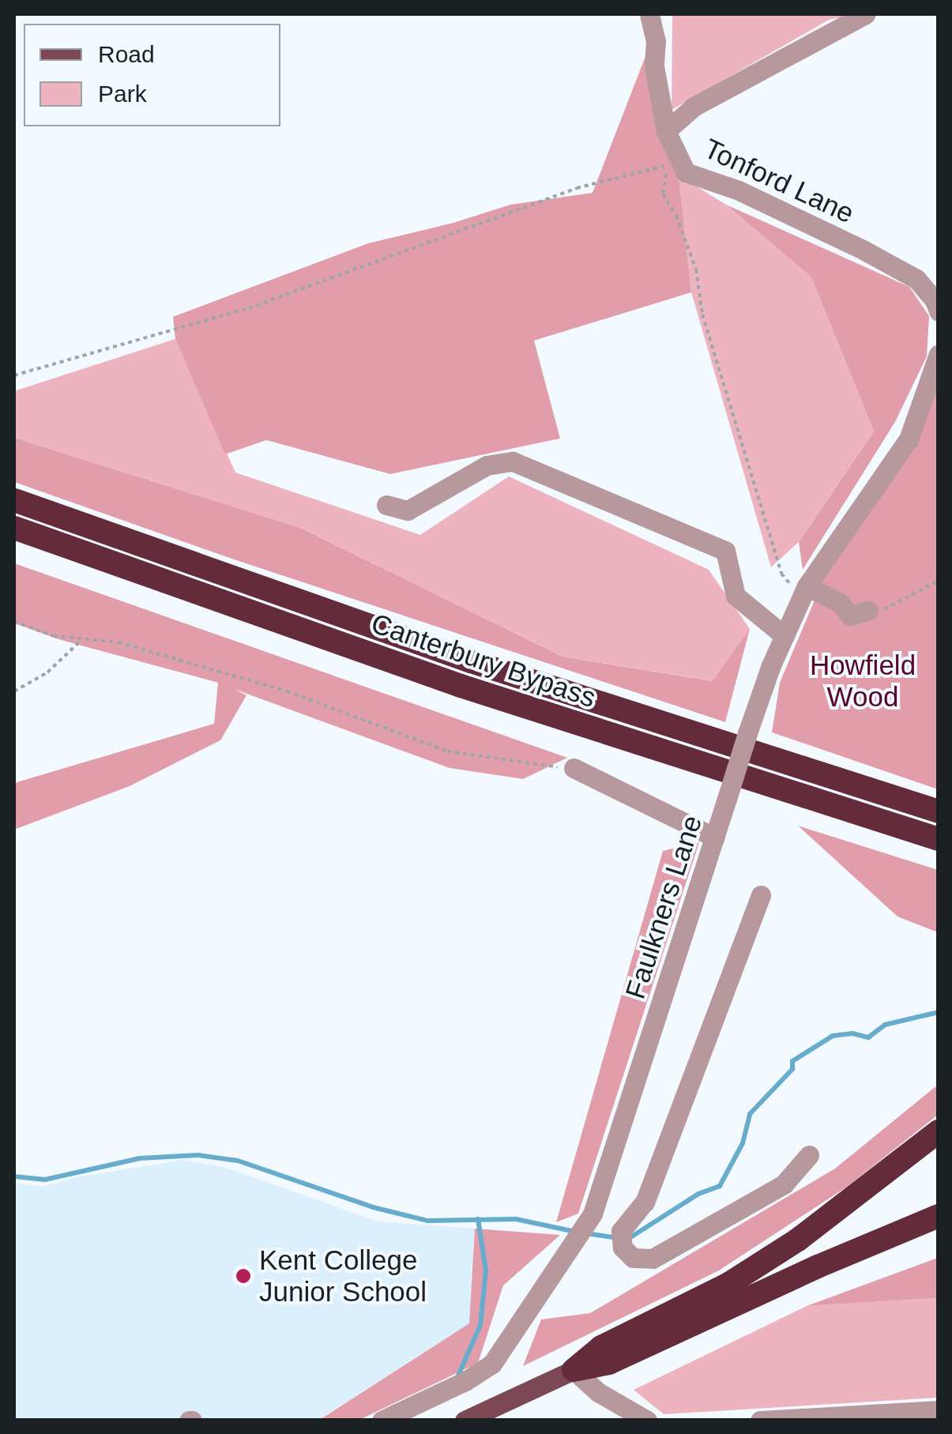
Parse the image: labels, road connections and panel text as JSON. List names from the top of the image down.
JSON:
{
  "streets": {
    "highway": ["Canterbury Bypass"],
    "street": ["Tonford Lane", "Faulkners Lane"]
  },
  "parks": ["Howfield Wood"],
  "places": ["Kent College Junior School"],
  "legend": ["Road", "Park"]
}
